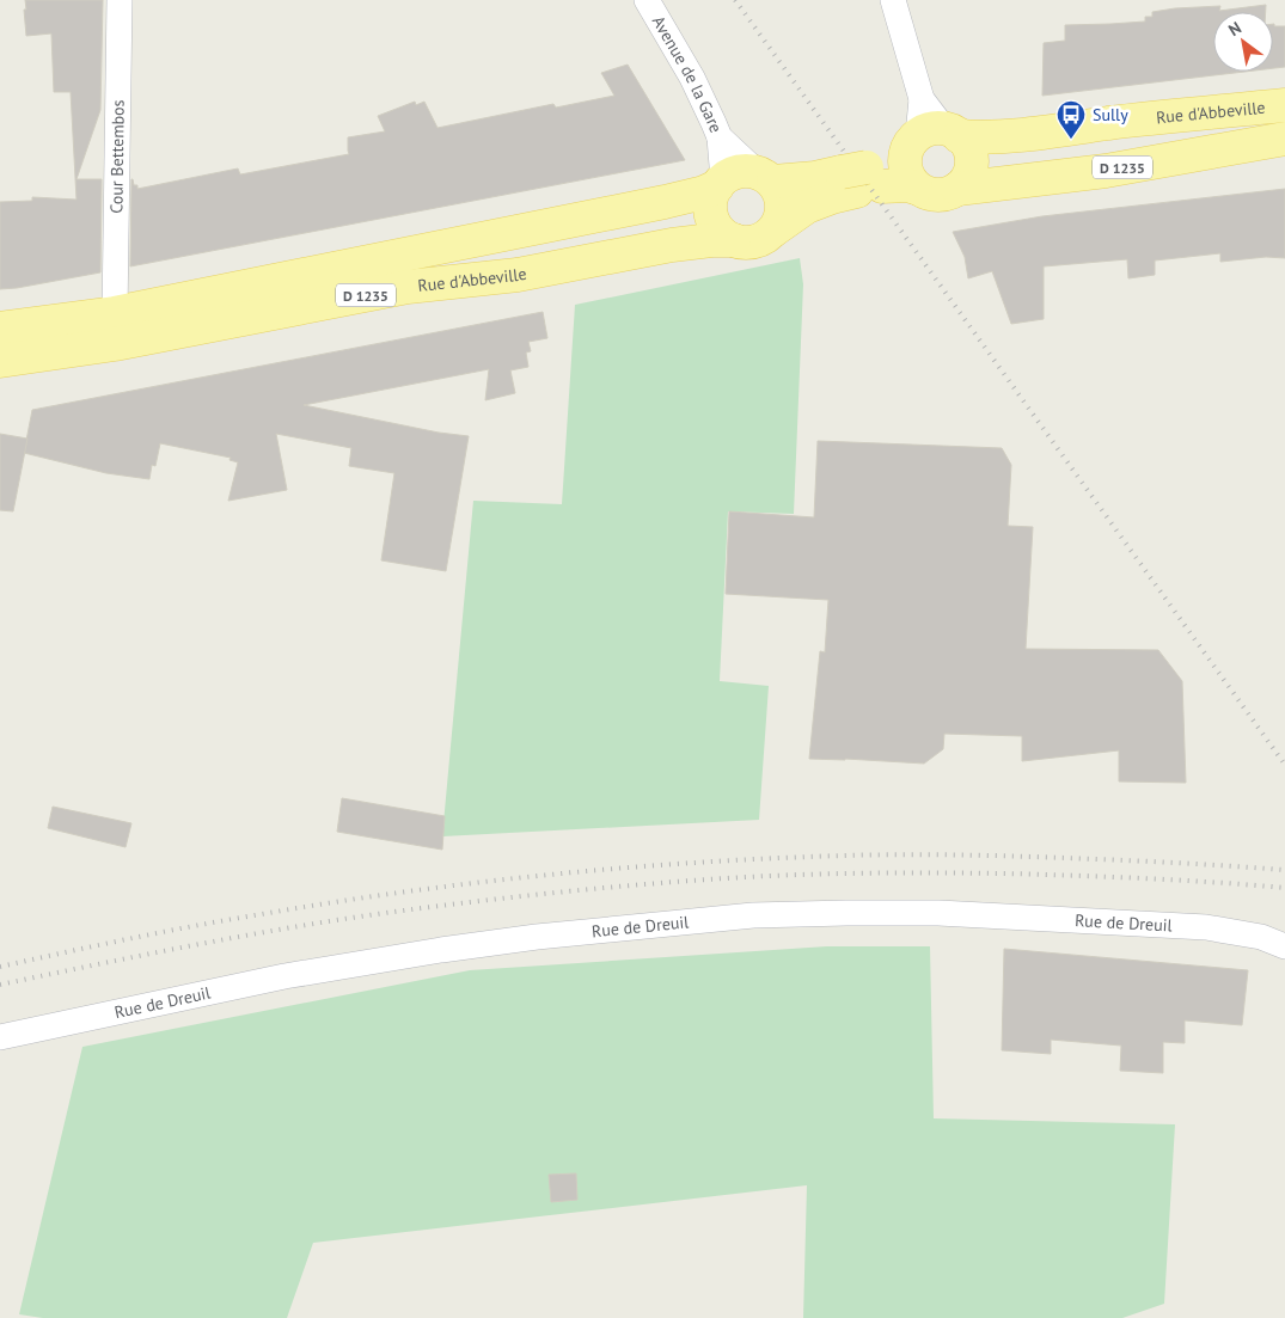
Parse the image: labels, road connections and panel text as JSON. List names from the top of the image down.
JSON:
{
  "streets": {
    "main road": ["Rue d'Abbeville", "D 1235"],
    "street": ["Avenue de la Gare", "Cour Bettembos", "Rue de Dreuil"]
  },
  "crossings": [
    ["Avenue de la Gare", "Rue d'Abbeville"],
    ["Rue d'Abbeville", "Cour Bettembos"],
    ["Rue d'Abbeville", "D 1235"]
  ],
  "places": {
    "bus stop": ["Sully"]
  },
  "north": "top left"
}
